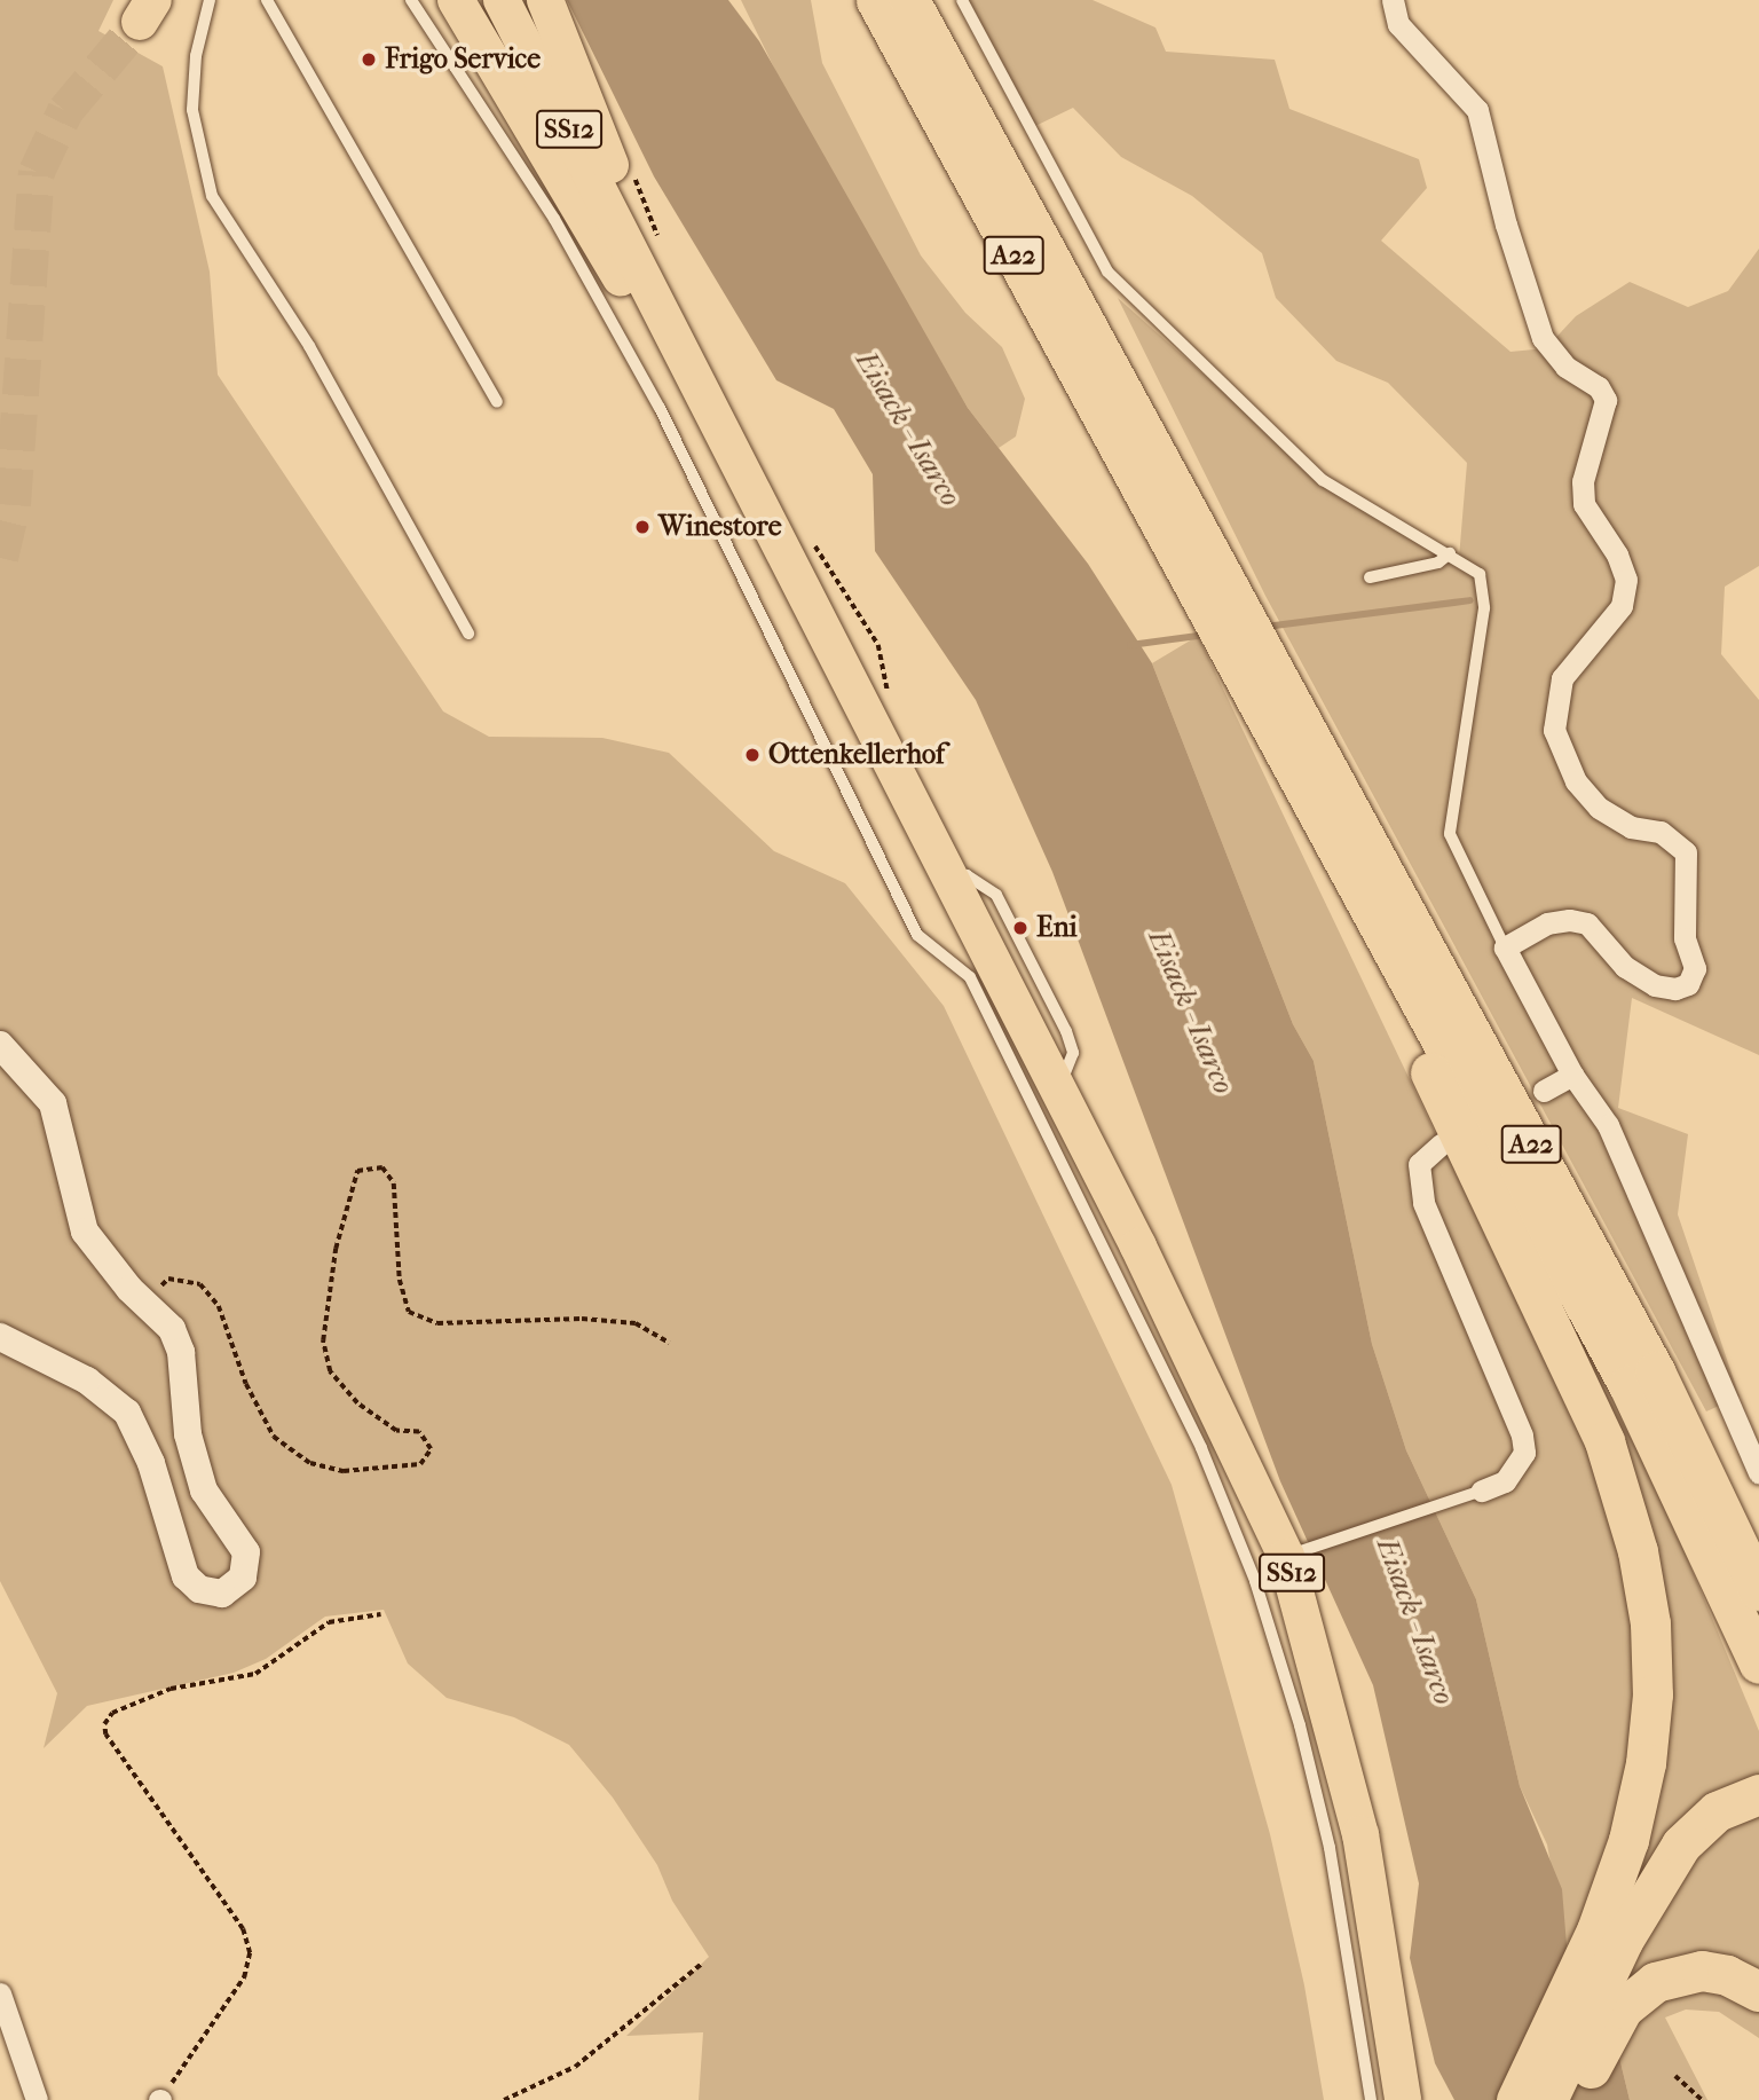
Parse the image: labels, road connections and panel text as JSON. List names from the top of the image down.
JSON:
{
  "streets": {
    "highway": ["A22"],
    "main road": ["SS12"]
  },
  "water": ["Eisack - Isarco"],
  "places": [
    "Frigo Service",
    "Winestore",
    "Ottenkellerhof",
    "Eni"
  ]
}
